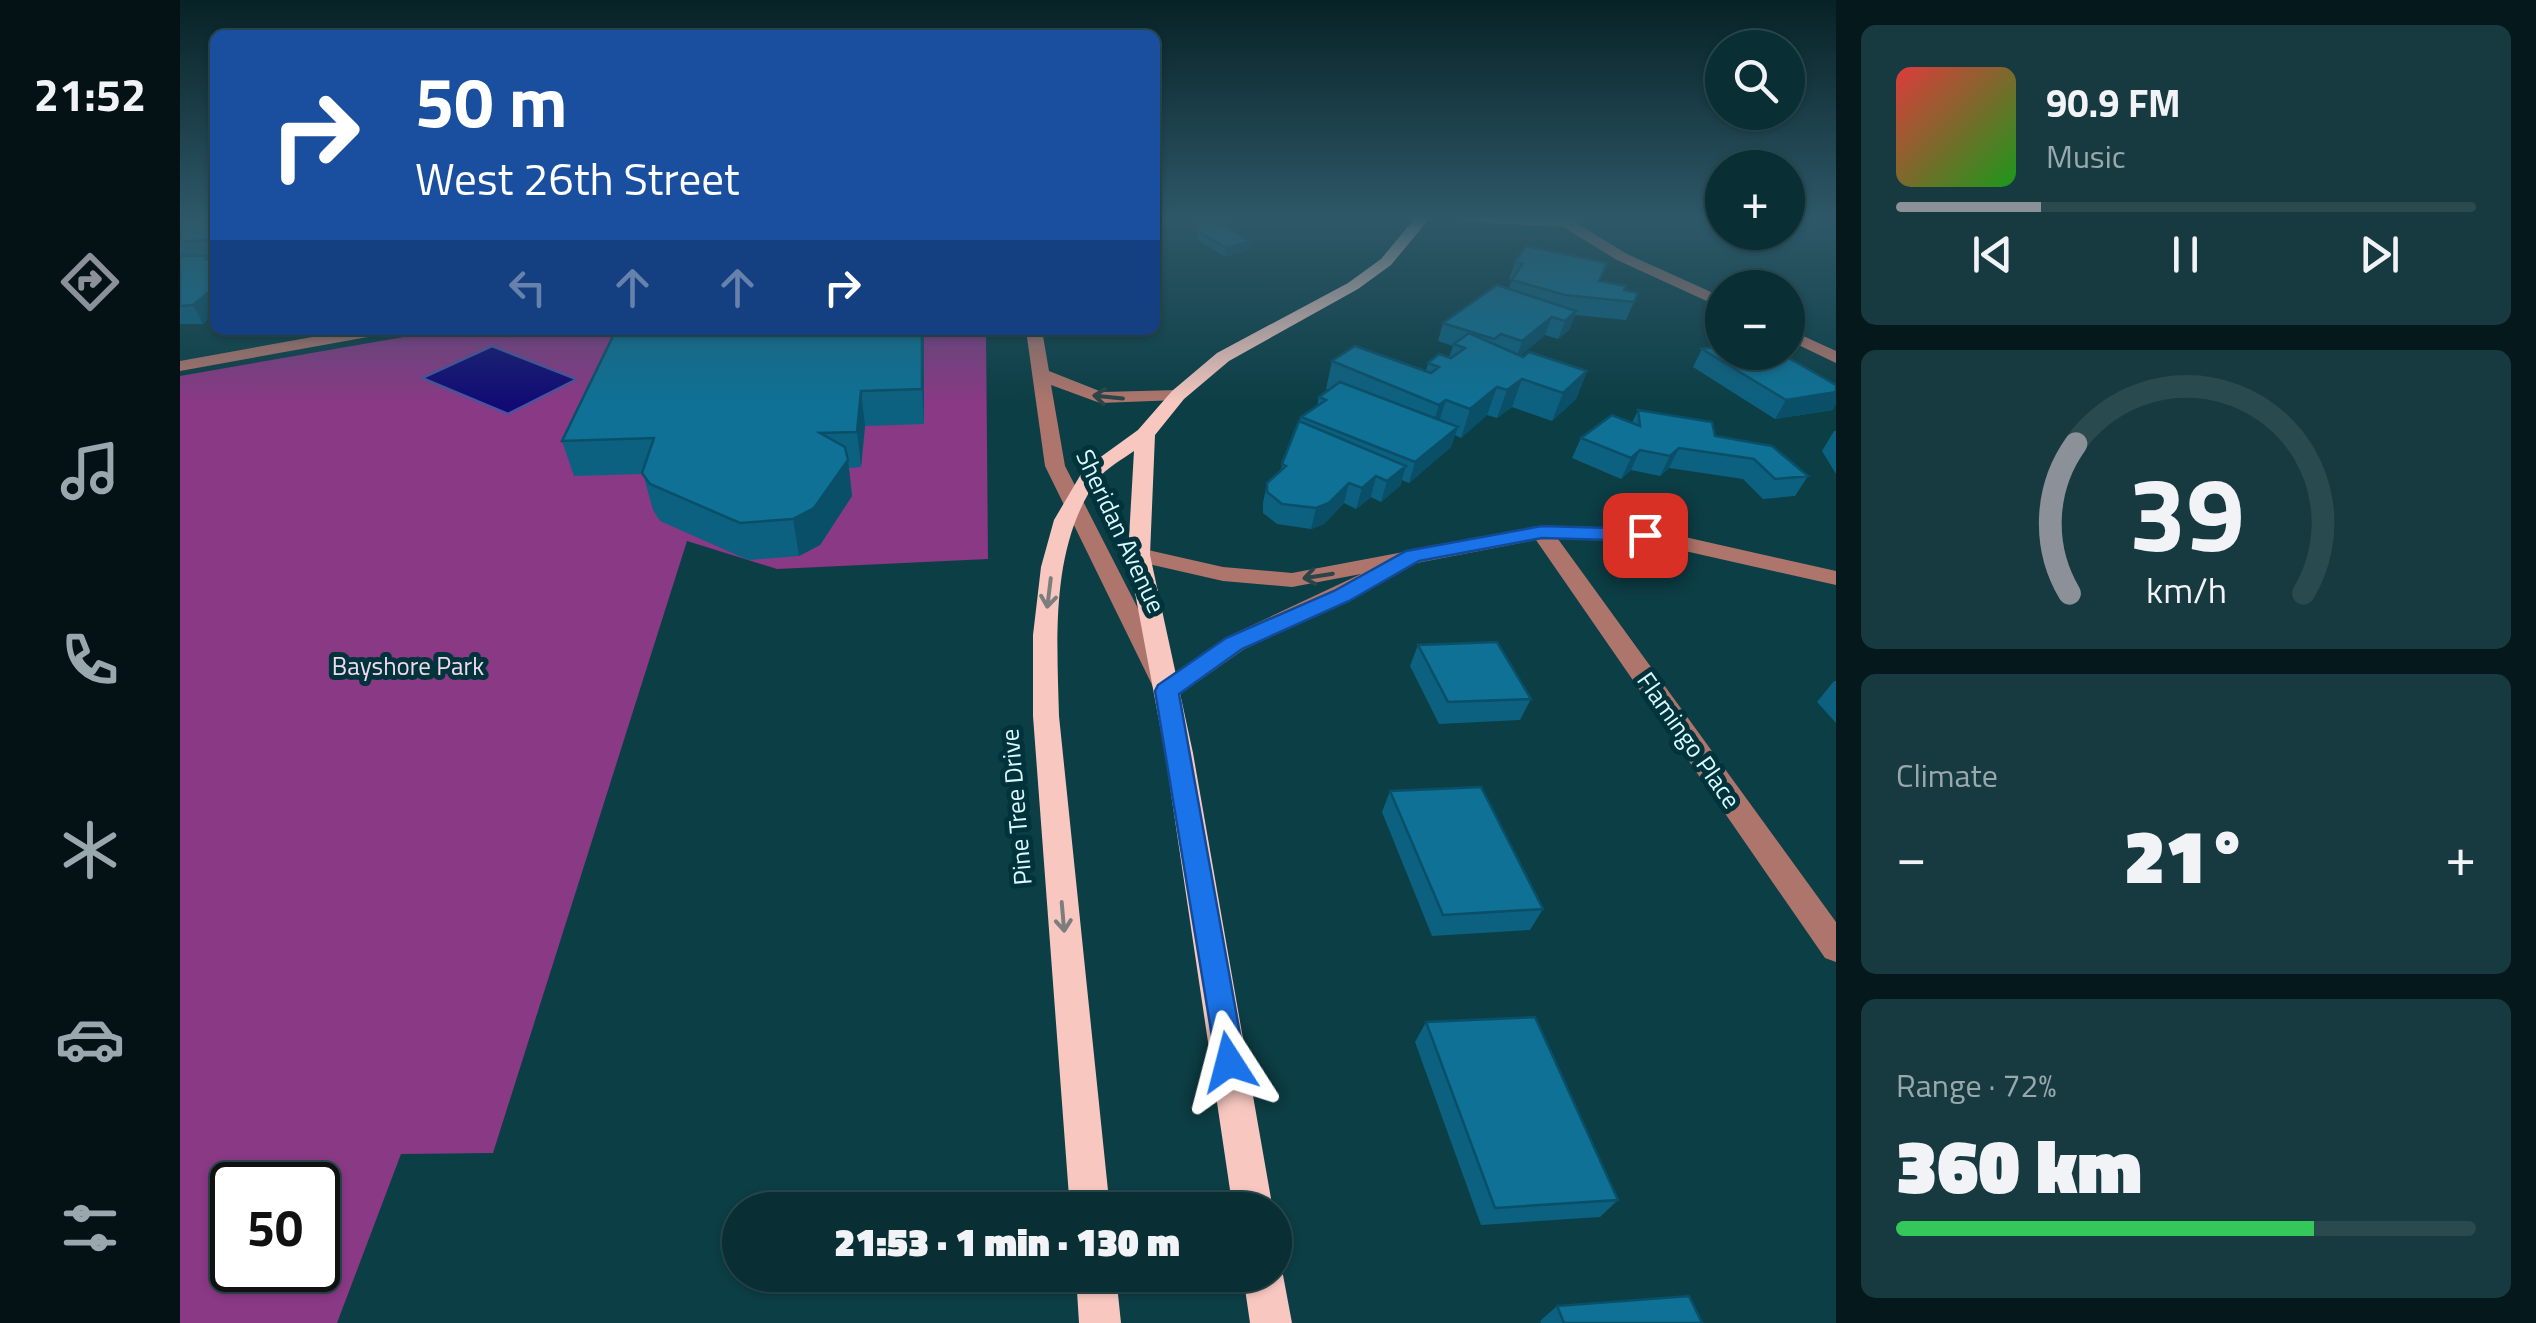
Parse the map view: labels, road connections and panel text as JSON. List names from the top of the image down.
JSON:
{
  "streets": {
    "main road": ["Pine Tree Drive"],
    "street": ["Sheridan Avenue", "Flamingo Place"]
  },
  "crossings": [
    ["Sheridan Avenue", "Pine Tree Drive"]
  ],
  "parks": ["Bayshore Park"],
  "page": {
    "tabs": "21:52",
    "map_buttons": ["+", "−"],
    "turn": ["50 m", "West 26th Street"],
    "song": ["90.9 FM", "Music"],
    "tile": [
      "Climate",
      ["Range · 72%", "360 km"]
    ],
    "heat": ["−", "21°", "+"],
    "limit": "50",
    "trip": "21:53 · 1 min · 130 m",
    "gauge": ["39", "km/h"]
  }
}
